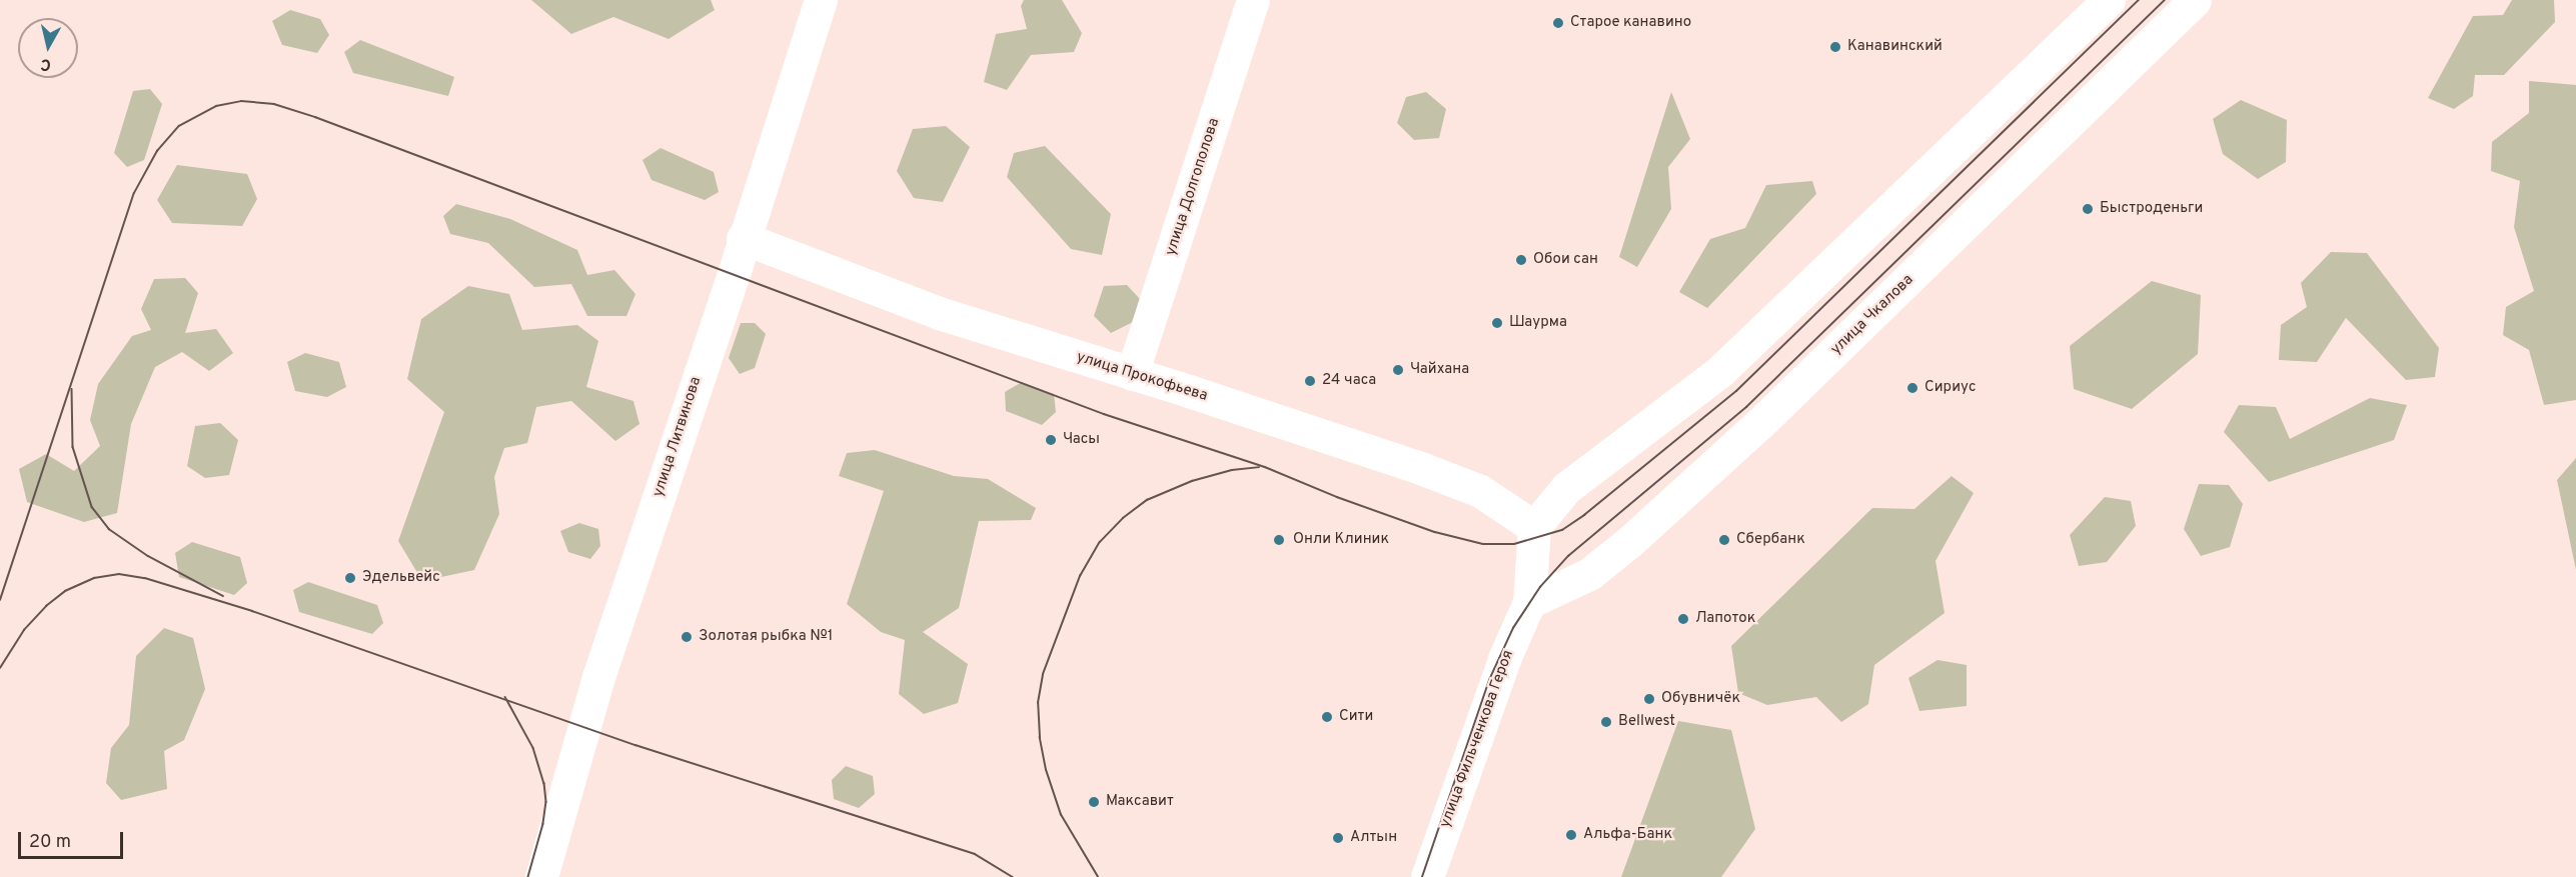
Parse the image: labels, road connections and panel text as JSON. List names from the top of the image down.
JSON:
{
  "streets": {
    "street": [
      "улица Долгополова",
      "улица Чкалова",
      "улица Прокофьева",
      "улица Литвинова",
      "улица Фильченкова Героя"
    ]
  },
  "crossings": [
    ["улица Долгополова", "улица Прокофьева"],
    ["улица Чкалова", "улица Фильченкова Героя"],
    ["улица Прокофьева", "улица Литвинова"],
    ["улица Прокофьева", "улица Фильченкова Героя"]
  ],
  "places": [
    "Старое канавино",
    "Канавинский",
    "Быстроденьги",
    "Обои сан",
    "Шаурма",
    "Чайхана",
    "24 часа",
    "Сириус",
    "Часы",
    "Онли Клиник",
    "Сбербанк",
    "Эдельвейс",
    "Лапоток",
    "Золотая рыбка №1",
    "Обувничёк",
    "Сити",
    "Bellwest",
    "Максавит",
    "Альфа-Банк",
    "Алтын"
  ],
  "scale_bar": "20 m",
  "north": "bottom"
}
